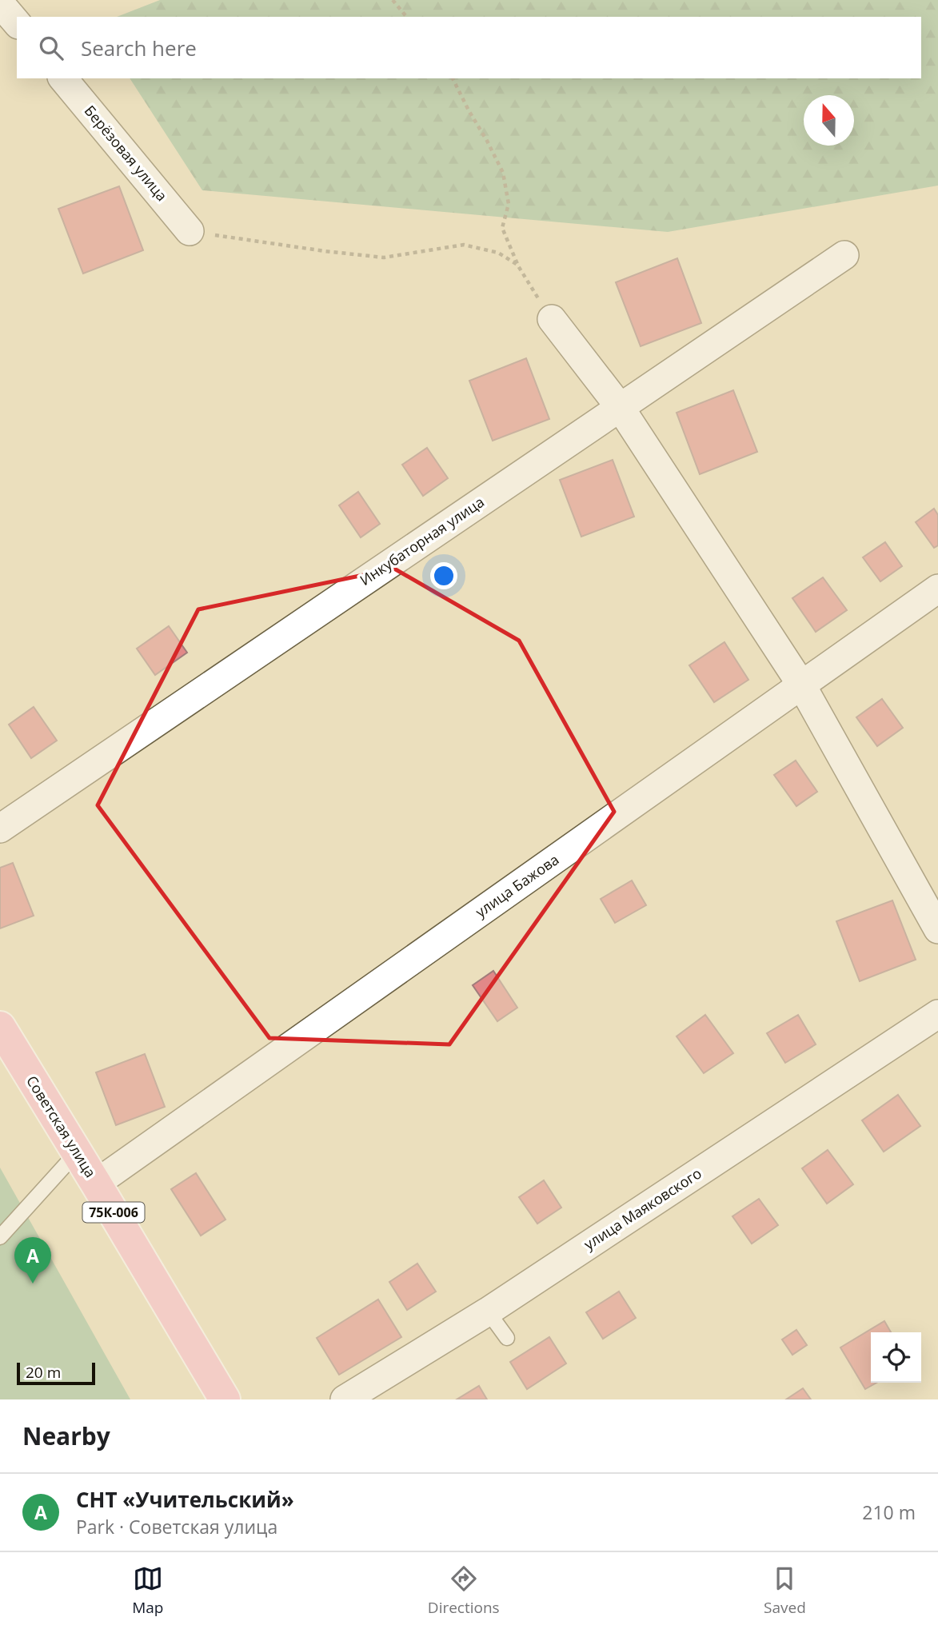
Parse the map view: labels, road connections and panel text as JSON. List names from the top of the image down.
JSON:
{
  "streets": {
    "main road": ["Советская улица", "75К-006"],
    "street": [
      "Берёзовая улица",
      "Инкубаторная улица",
      "улица Бажова",
      "улица Маяковского"
    ]
  },
  "crossings": [
    ["улица Бажова", "Советская улица"]
  ],
  "scale_bar": "20 m",
  "north": "top",
  "page": {
    "search": "Search here",
    "pins": "A",
    "scale": "20 m",
    "heading": "Nearby",
    "list": [
      {
        "mark": "A",
        "name": "СНТ «Учительский»",
        "note": "Park · Советская улица",
        "value": "210 m"
      }
    ],
    "nav": ["Map", "Directions", "Saved"]
  }
}
